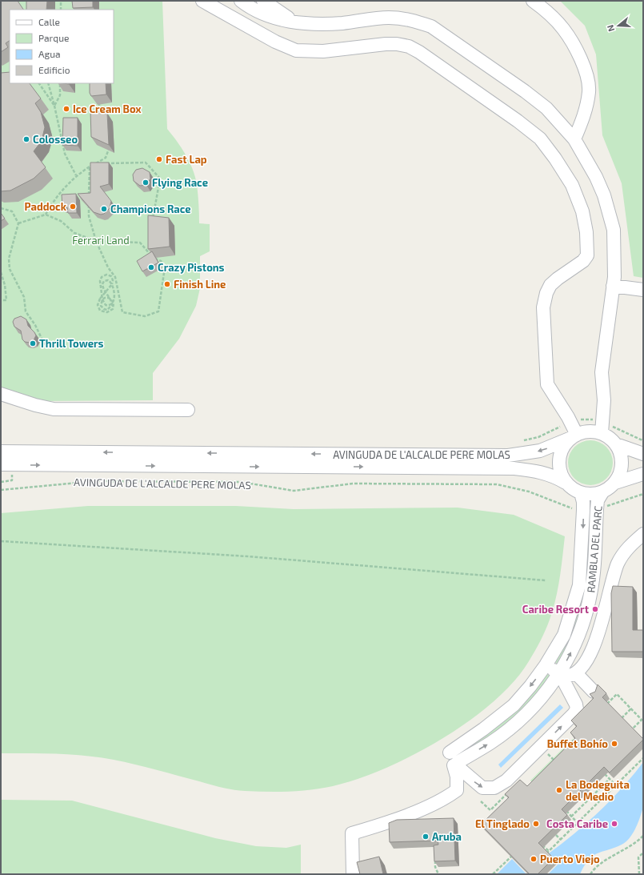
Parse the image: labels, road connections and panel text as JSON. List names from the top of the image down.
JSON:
{
  "streets": {
    "street": ["AVINGUDA DE L'ALCALDE PERE MOLAS", "RAMBLA DEL PARC"]
  },
  "crossings": [
    ["AVINGUDA DE L'ALCALDE PERE MOLAS", "RAMBLA DEL PARC"]
  ],
  "parks": ["Ferrari Land"],
  "places": [
    "Ice Cream Box",
    "Colosseo",
    "Fast Lap",
    "Flying Race",
    "Paddock",
    "Champions Race",
    "Crazy Pistons",
    "Finish Line",
    "Thrill Towers",
    "Caribe Resort",
    "Buffet Bohío",
    "La Bodeguita del Medio",
    "El Tinglado",
    "Costa Caribe",
    "Aruba",
    "Puerto Viejo"
  ],
  "legend": [
    "Calle",
    "Parque",
    "Agua",
    "Edificio"
  ],
  "north": "left"
}
